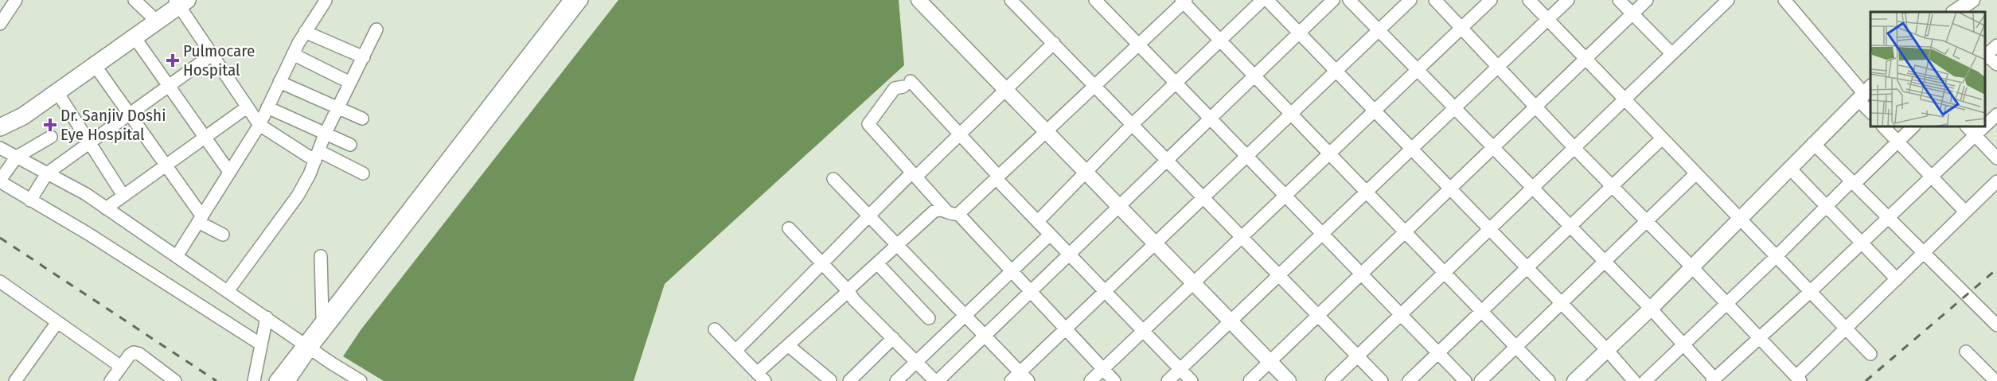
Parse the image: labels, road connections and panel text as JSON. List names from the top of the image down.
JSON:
{
  "places": {
    "health": ["Pulmocare Hospital", "Dr. Sanjiv Doshi Eye Hospital"]
  }
}
